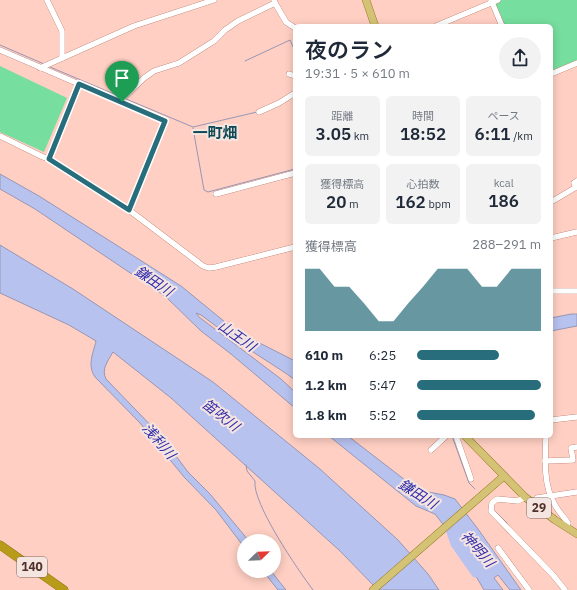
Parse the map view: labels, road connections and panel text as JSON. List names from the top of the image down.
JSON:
{
  "streets": {
    "highway": ["140"],
    "main road": ["29"]
  },
  "districts": ["一町畑"],
  "water": [
    "鎌田川",
    "山王川",
    "笛吹川",
    "浅利川",
    "神明川"
  ],
  "north": "top right",
  "page": {
    "heading": ["夜のラン", "19:31 · 5 × 610 m"],
    "stats": [
      ["距離", "3.05 km"],
      ["時間", "18:52"],
      ["ペース", "6:11 /km"],
      ["獲得標高", "20 m"],
      ["心拍数", "162 bpm"],
      ["kcal", "186"]
    ],
    "chart": ["獲得標高", "288–291 m"],
    "list": [
      {
        "name": "610 m",
        "note": "6:25"
      },
      {
        "name": "1.2 km",
        "note": "5:47"
      },
      {
        "name": "1.8 km",
        "note": "5:52"
      }
    ]
  }
}
